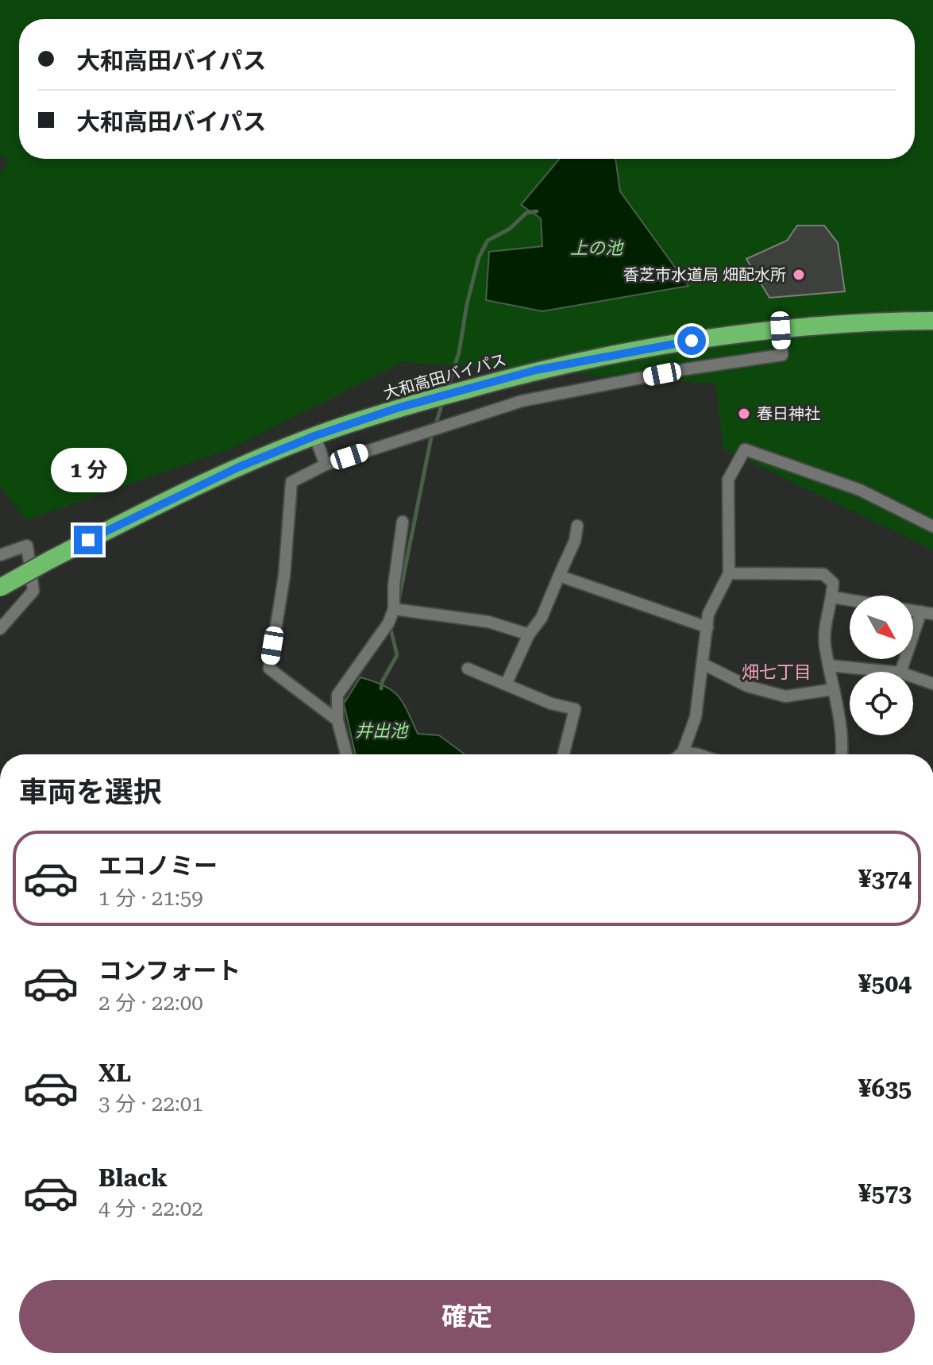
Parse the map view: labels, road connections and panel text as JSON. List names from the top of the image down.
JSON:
{
  "streets": {
    "highway": ["大和高田バイパス"]
  },
  "districts": ["畑七丁目"],
  "water": ["上の池", "井出池"],
  "places": ["香芝市水道局 畑配水所", "春日神社"],
  "north": "bottom right",
  "page": {
    "banner": ["大和高田バイパス", "大和高田バイパス"],
    "bubble": "1 分",
    "heading": "車両を選択",
    "list": [
      {
        "name": "エコノミー",
        "note": "1 分 · 21:59",
        "value": "¥374"
      },
      {
        "name": "コンフォート",
        "note": "2 分 · 22:00",
        "value": "¥504"
      },
      {
        "name": "XL",
        "note": "3 分 · 22:01",
        "value": "¥635"
      },
      {
        "name": "Black",
        "note": "4 分 · 22:02",
        "value": "¥573"
      }
    ],
    "buttons": "確定"
  }
}
